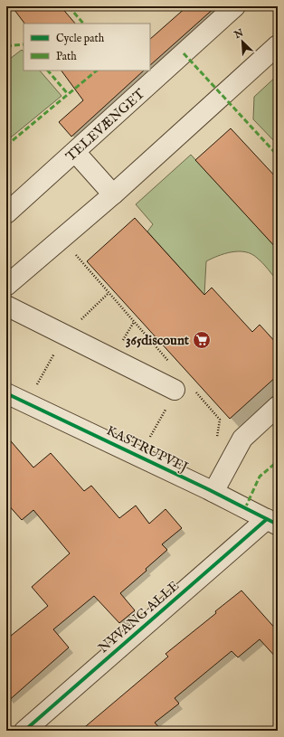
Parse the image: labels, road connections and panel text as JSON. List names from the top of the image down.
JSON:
{
  "streets": {
    "street": ["TELEVÆNGET", "KASTRUPVEJ", "NYVANG ALLE"]
  },
  "crossings": [
    ["KASTRUPVEJ", "NYVANG ALLE"]
  ],
  "places": {
    "supermarket": ["365discount"]
  },
  "legend": ["Cycle path", "Path"],
  "north": "top left"
}
